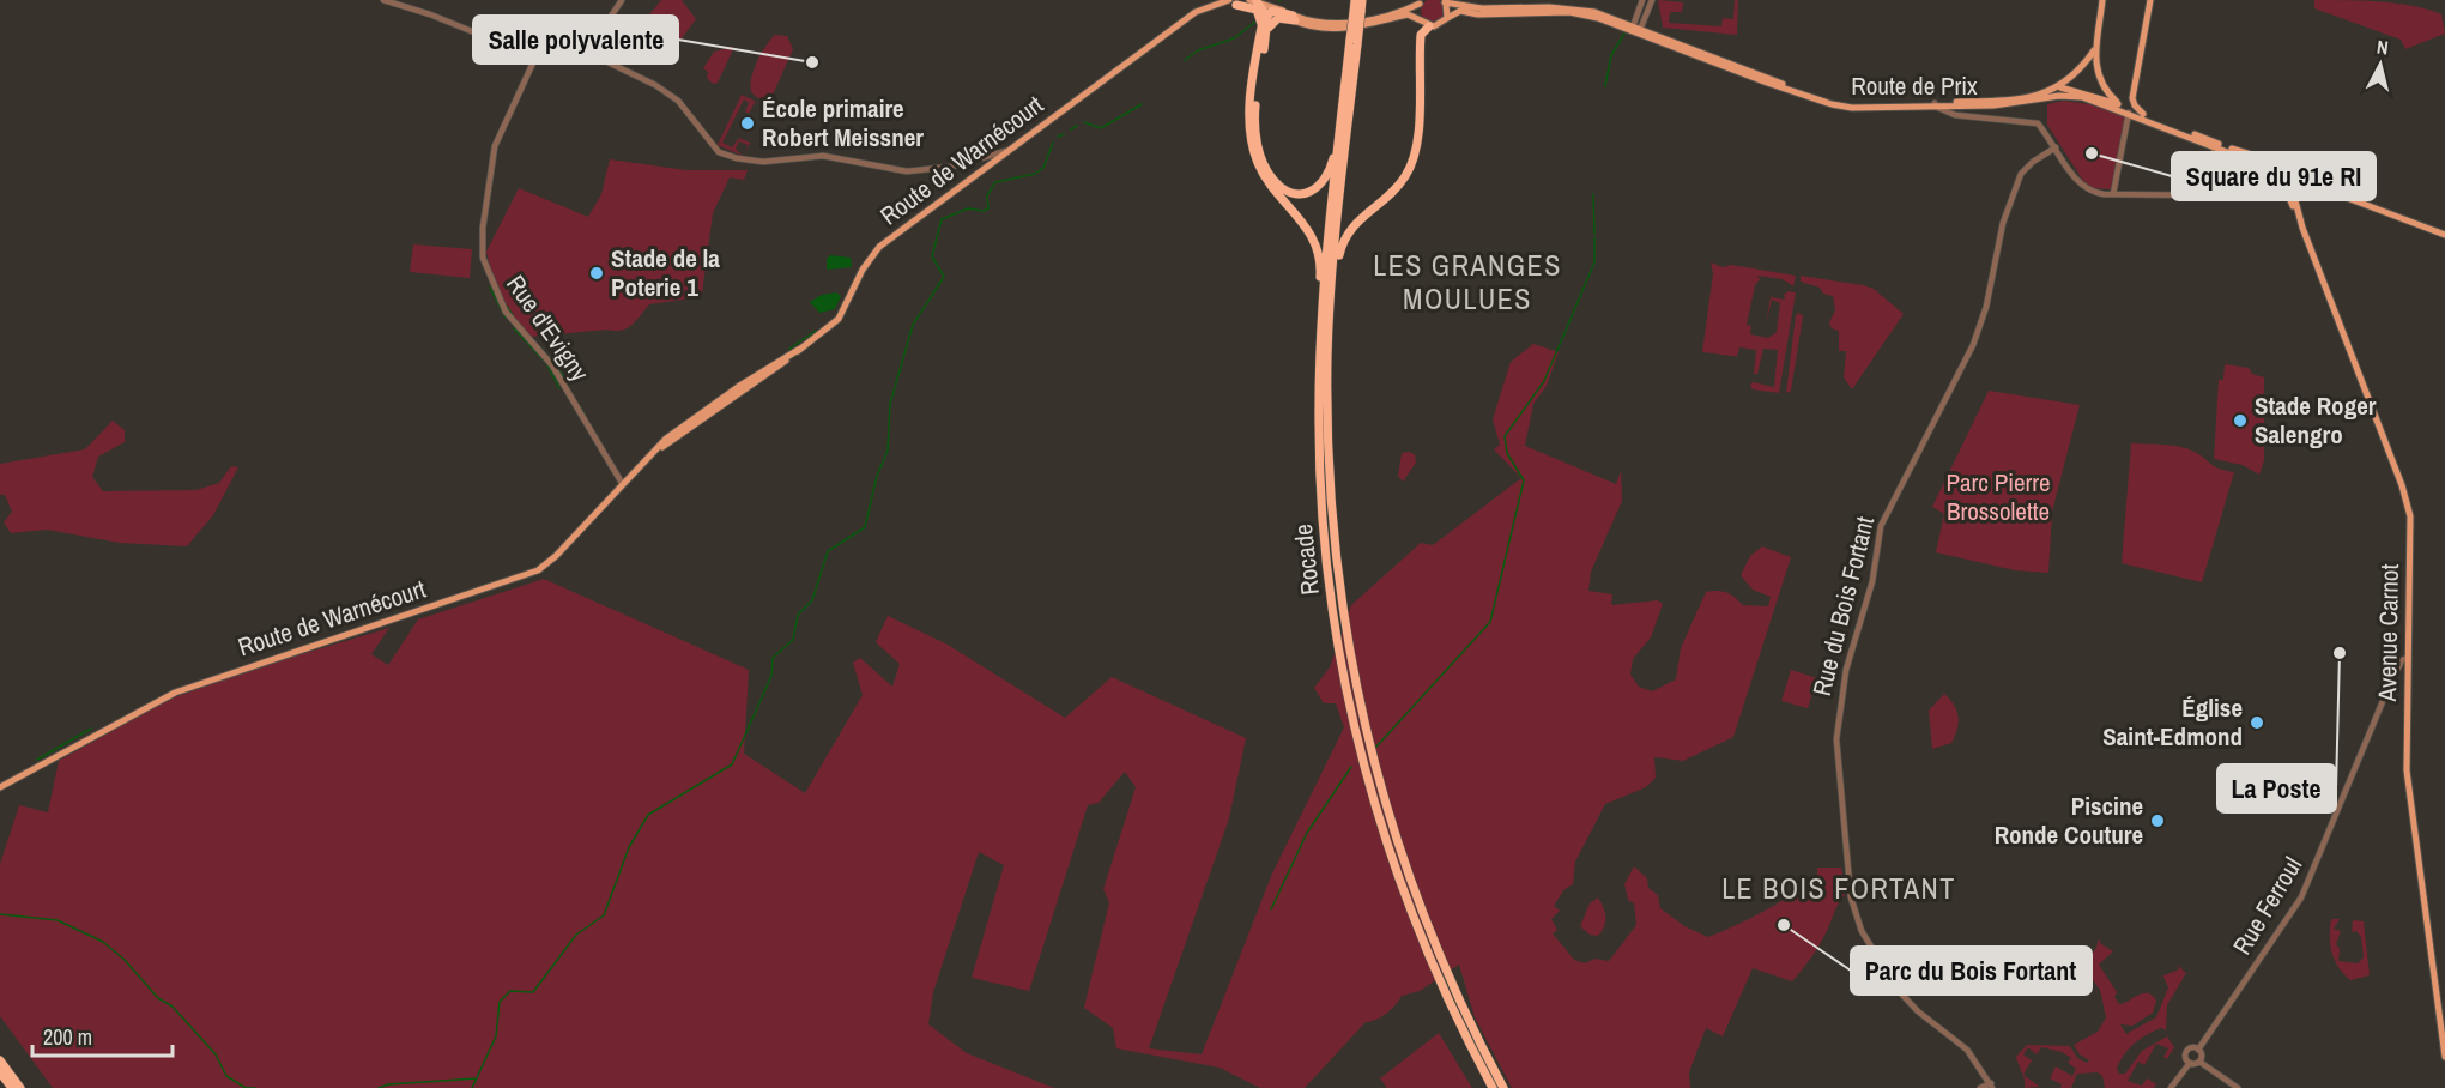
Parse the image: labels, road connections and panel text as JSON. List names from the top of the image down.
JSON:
{
  "streets": {
    "highway": ["Rocade"],
    "main road": ["Route de Prix", "Route de Warnécourt", "Avenue Carnot"],
    "street": ["Rue d'Evigny", "Rue du Bois Fortant", "Rue Ferroul"]
  },
  "crossings": [
    ["Route de Warnécourt", "Rue d'Evigny"],
    ["Avenue Carnot", "Rue Ferroul"]
  ],
  "districts": ["LES GRANGES MOULUES", "LE BOIS FORTANT"],
  "parks": ["Parc Pierre Brossolette"],
  "places": [
    "Salle polyvalente",
    "École primaire Robert Meissner",
    "Square du 91e RI",
    "Stade de la Poterie 1",
    "Stade Roger Salengro",
    "La Poste",
    "Église Saint-Edmond",
    "Piscine Ronde Couture",
    "Parc du Bois Fortant"
  ],
  "scale_bar": "200 m",
  "north": "top"
}
